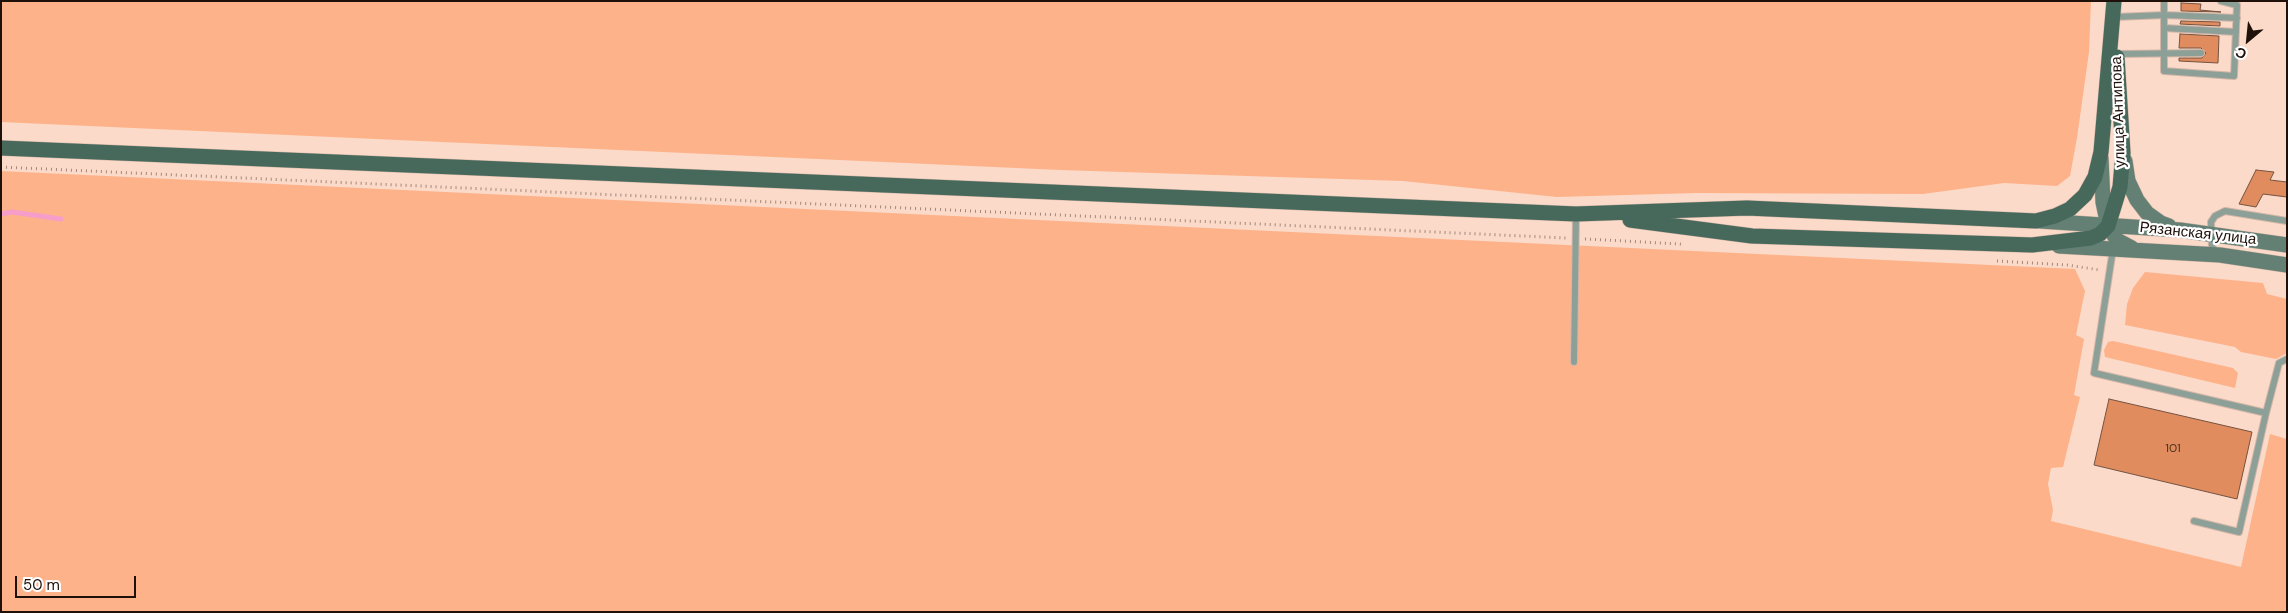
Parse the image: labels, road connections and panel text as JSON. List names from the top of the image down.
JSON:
{
  "streets": {
    "main road": ["улица Антипова", "Рязанская улица"]
  },
  "crossings": [
    ["улица Антипова", "Рязанская улица"]
  ],
  "house_numbers": ["101"],
  "scale_bar": "50 m",
  "north": "bottom left"
}
